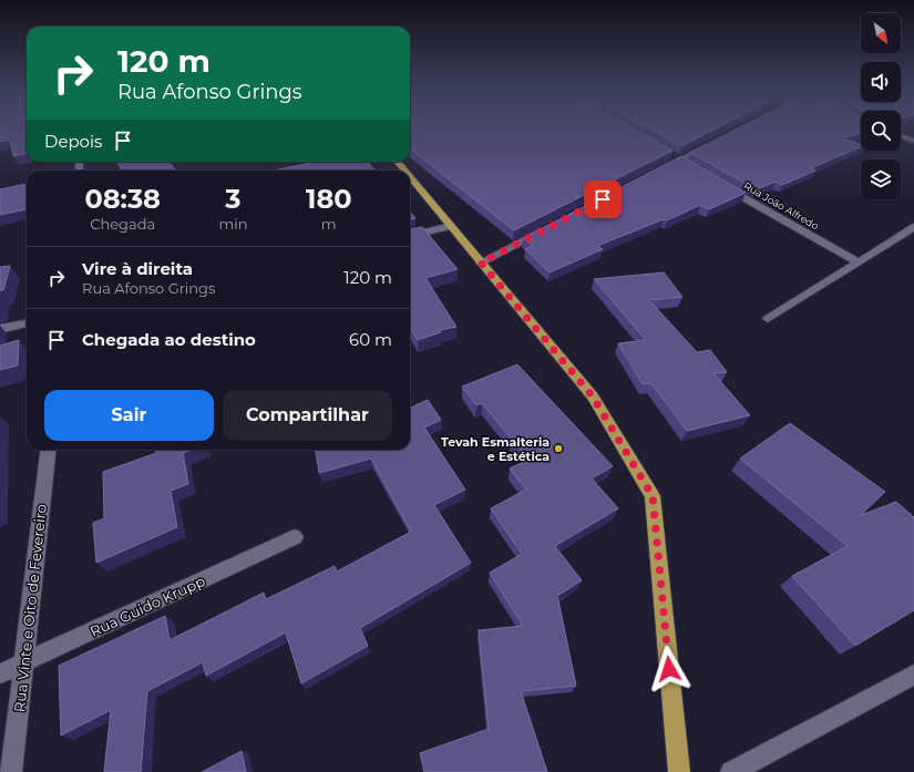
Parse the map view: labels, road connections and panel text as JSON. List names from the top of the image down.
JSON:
{
  "streets": {
    "street": ["Rua João Alfredo", "Rua Guido Krupp", "Rua Vinte e Oito de Fevereiro"]
  },
  "crossings": [
    ["Rua Guido Krupp", "Rua Vinte e Oito de Fevereiro"]
  ],
  "places": ["Tevah Esmalteria e Estética"],
  "north": "bottom right",
  "page": {
    "turn": ["120 m", "Rua Afonso Grings"],
    "then": "Depois",
    "eta": [
      "08:38",
      "Chegada",
      "3",
      "min",
      "180",
      "m"
    ],
    "list": [
      {
        "name": "Vire à direita",
        "note": "Rua Afonso Grings",
        "value": "120 m"
      },
      {
        "name": "Chegada ao destino",
        "value": "60 m"
      }
    ],
    "buttons": ["Sair", "Compartilhar"]
  }
}
